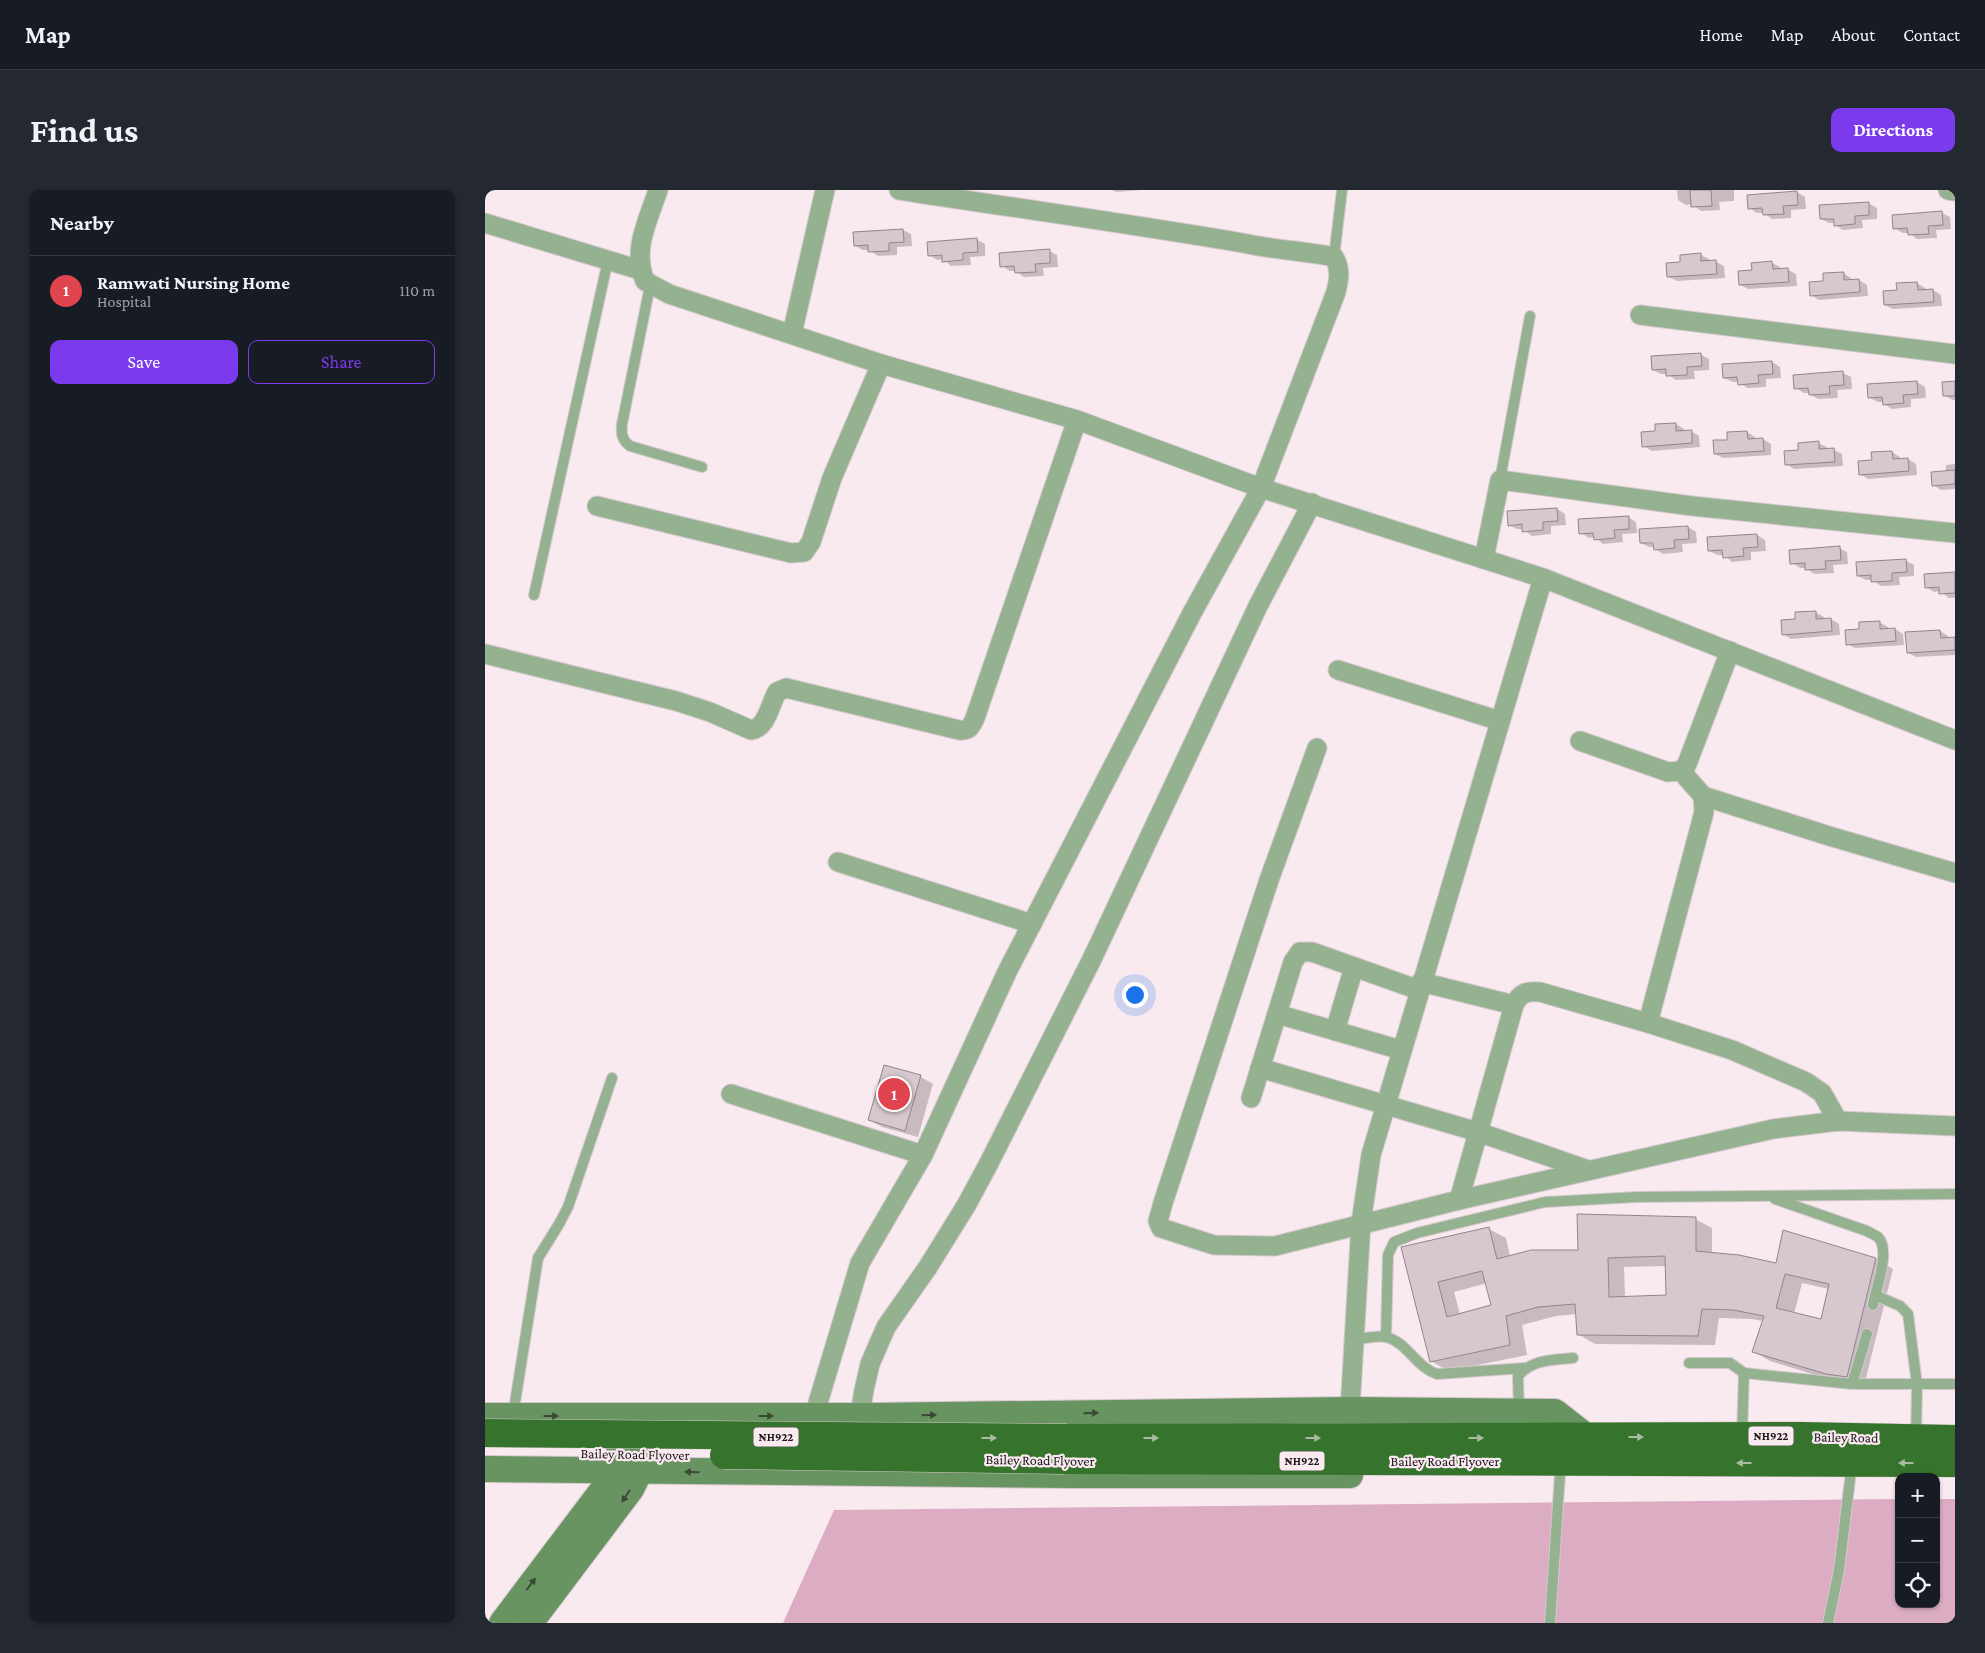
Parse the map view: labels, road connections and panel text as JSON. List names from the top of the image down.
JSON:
{
  "streets": {
    "highway": ["NH922", "Bailey Road", "Bailey Road Flyover"]
  },
  "crossings": [
    ["Bailey Road", "Bailey Road Flyover"]
  ],
  "page": {
    "header": "Map",
    "nav": [
      "Home",
      "Map",
      "About",
      "Contact"
    ],
    "buttons": [
      "Directions",
      ["Save", "Share"]
    ],
    "title": "Find us",
    "heading": "Nearby",
    "list": [
      {
        "mark": "1",
        "name": "Ramwati Nursing Home",
        "note": "Hospital",
        "value": "110 m"
      }
    ],
    "pins": "1",
    "map_buttons": ["+", "−"]
  }
}
